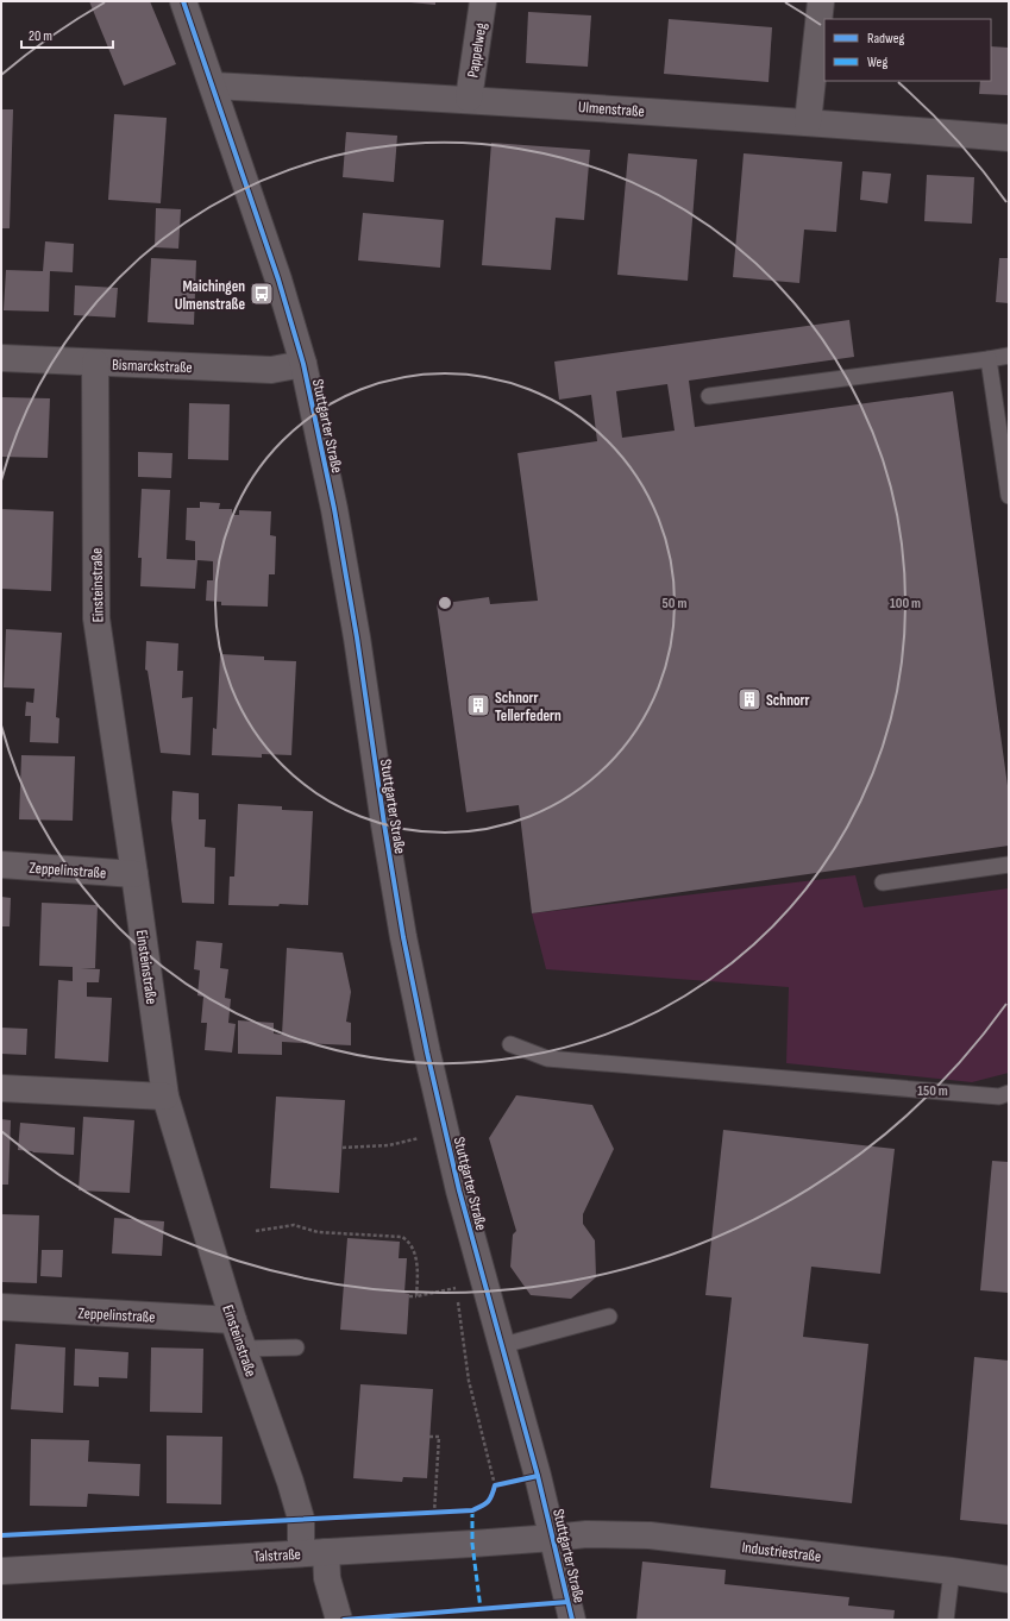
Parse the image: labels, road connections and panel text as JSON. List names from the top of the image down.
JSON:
{
  "streets": {
    "street": [
      "Pappelweg",
      "Ulmenstraße",
      "Bismarckstraße",
      "Stuttgarter Straße",
      "Einsteinstraße",
      "Zeppelinstraße",
      "Industriestraße",
      "Talstraße"
    ]
  },
  "crossings": [
    ["Pappelweg", "Ulmenstraße"],
    ["Ulmenstraße", "Stuttgarter Straße"],
    ["Bismarckstraße", "Stuttgarter Straße"],
    ["Bismarckstraße", "Einsteinstraße"],
    ["Stuttgarter Straße", "Industriestraße"],
    ["Stuttgarter Straße", "Talstraße"],
    ["Einsteinstraße", "Zeppelinstraße"],
    ["Einsteinstraße", "Talstraße"],
    ["Industriestraße", "Talstraße"]
  ],
  "places": {
    "bus stop": ["Maichingen Ulmenstraße"],
    "building": ["Schnorr", "Schnorr Tellerfedern"]
  },
  "legend": ["Radweg", "Weg"],
  "scale_bar": "20 m",
  "rings": ["50 m", "100 m", "150 m"]
}
